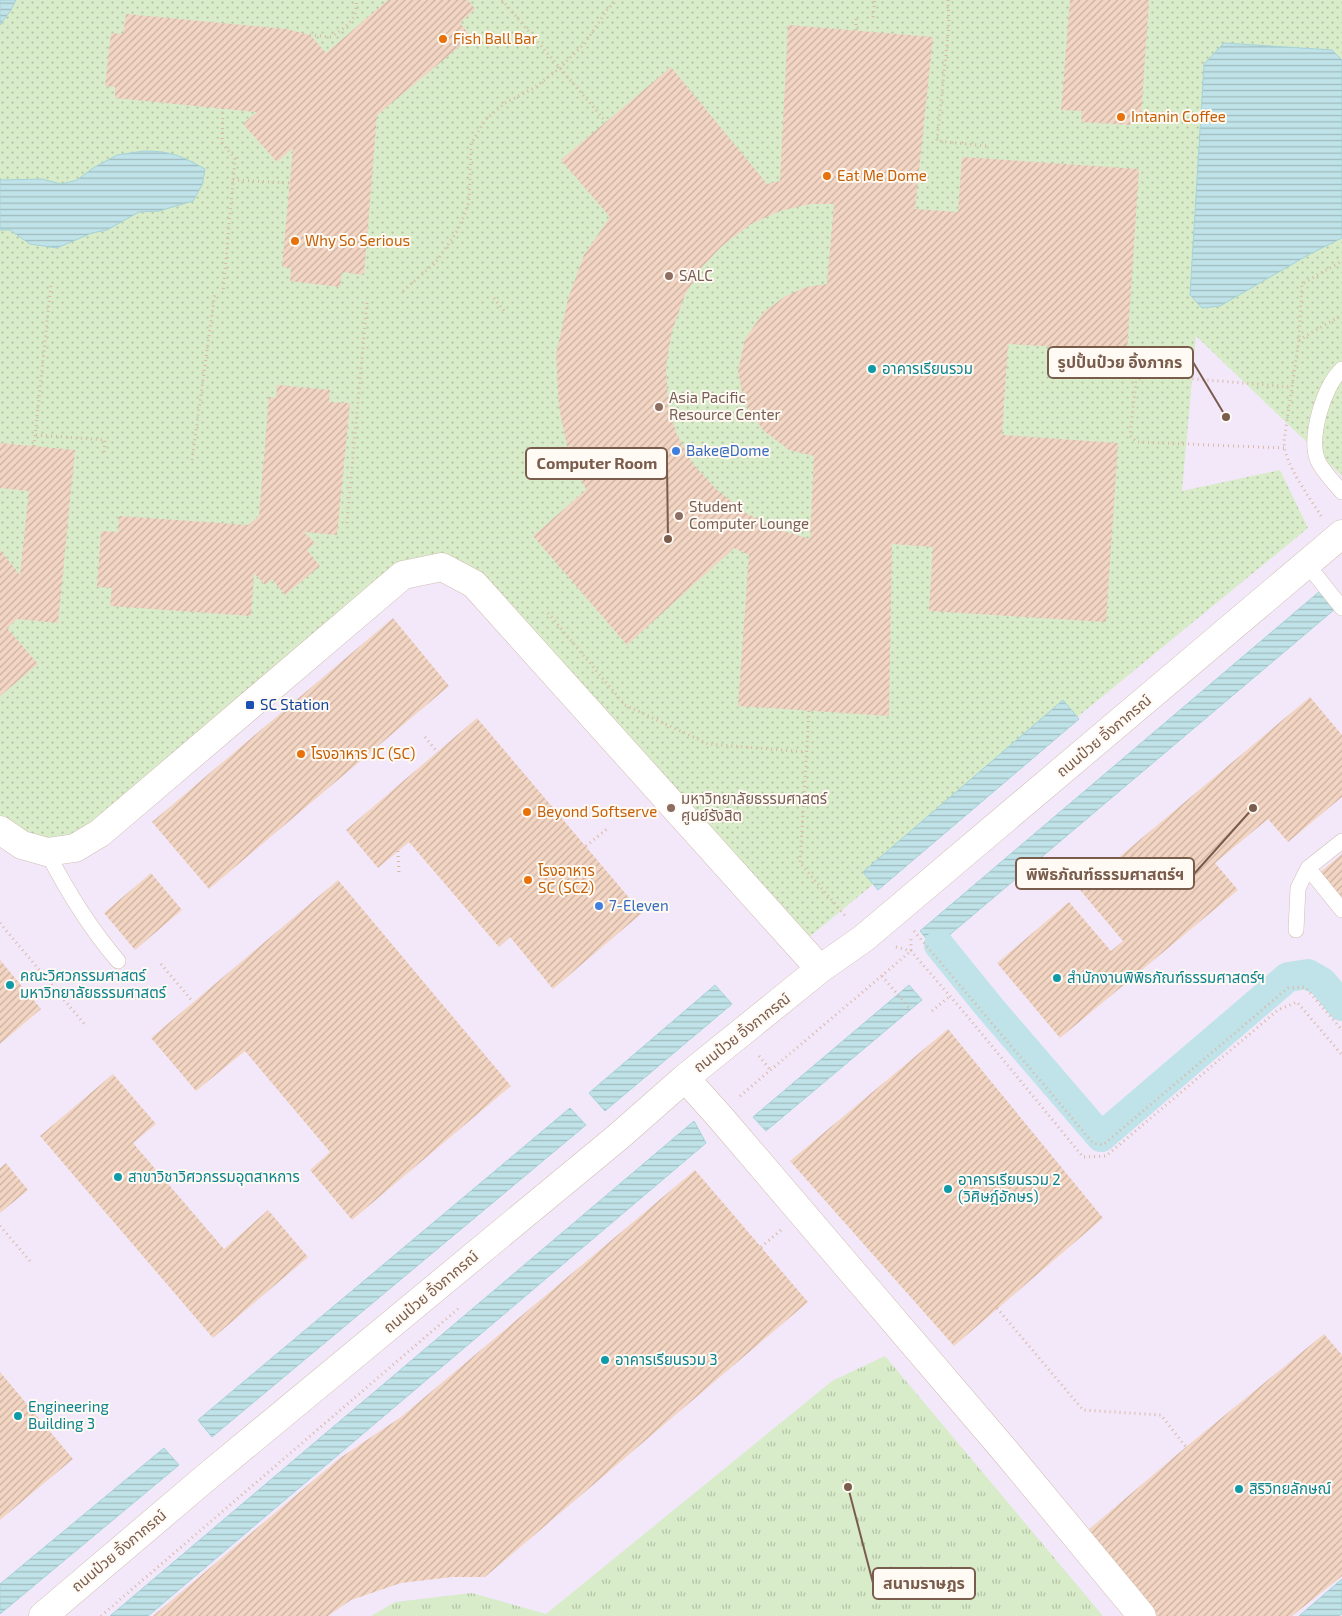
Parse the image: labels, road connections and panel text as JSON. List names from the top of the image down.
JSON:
{
  "streets": {
    "street": ["ถนนป๋วย อิ้งภากรณ์"]
  },
  "places": {
    "other": [
      "Fish Ball Bar",
      "Intanin Coffee",
      "Eat Me Dome",
      "Why So Serious",
      "SALC",
      "อาคารเรียนรวม",
      "Asia Pacific Resource Center",
      "รูปปั้นป๋วย อิ้งภากร",
      "Bake@Dome",
      "Student Computer Lounge",
      "Computer Room",
      "โรงอาหาร JC (SC)",
      "มหาวิทยาลัยธรรมศาสตร์ ศูนย์รังสิต",
      "พิพิธภัณฑ์ธรรมศาสตร์ฯ",
      "Beyond Softserve",
      "โรงอาหาร SC (SC2)",
      "7-Eleven",
      "สำนักงานพิพิธภัณฑ์ธรรมศาสตร์ฯ",
      "คณะวิศวกรรมศาสตร์ มหาวิทยาลัยธรรมศาสตร์",
      "สาขาวิชาวิศวกรรมอุตสาหการ",
      "อาคารเรียนรวม 2 (วิศิษฎ์อักษร)",
      "อาคารเรียนรวม 3",
      "Engineering Building 3",
      "สนามราษฎร",
      "สิริวิทยลักษณ์"
    ],
    "transit": ["SC Station"]
  }
}
